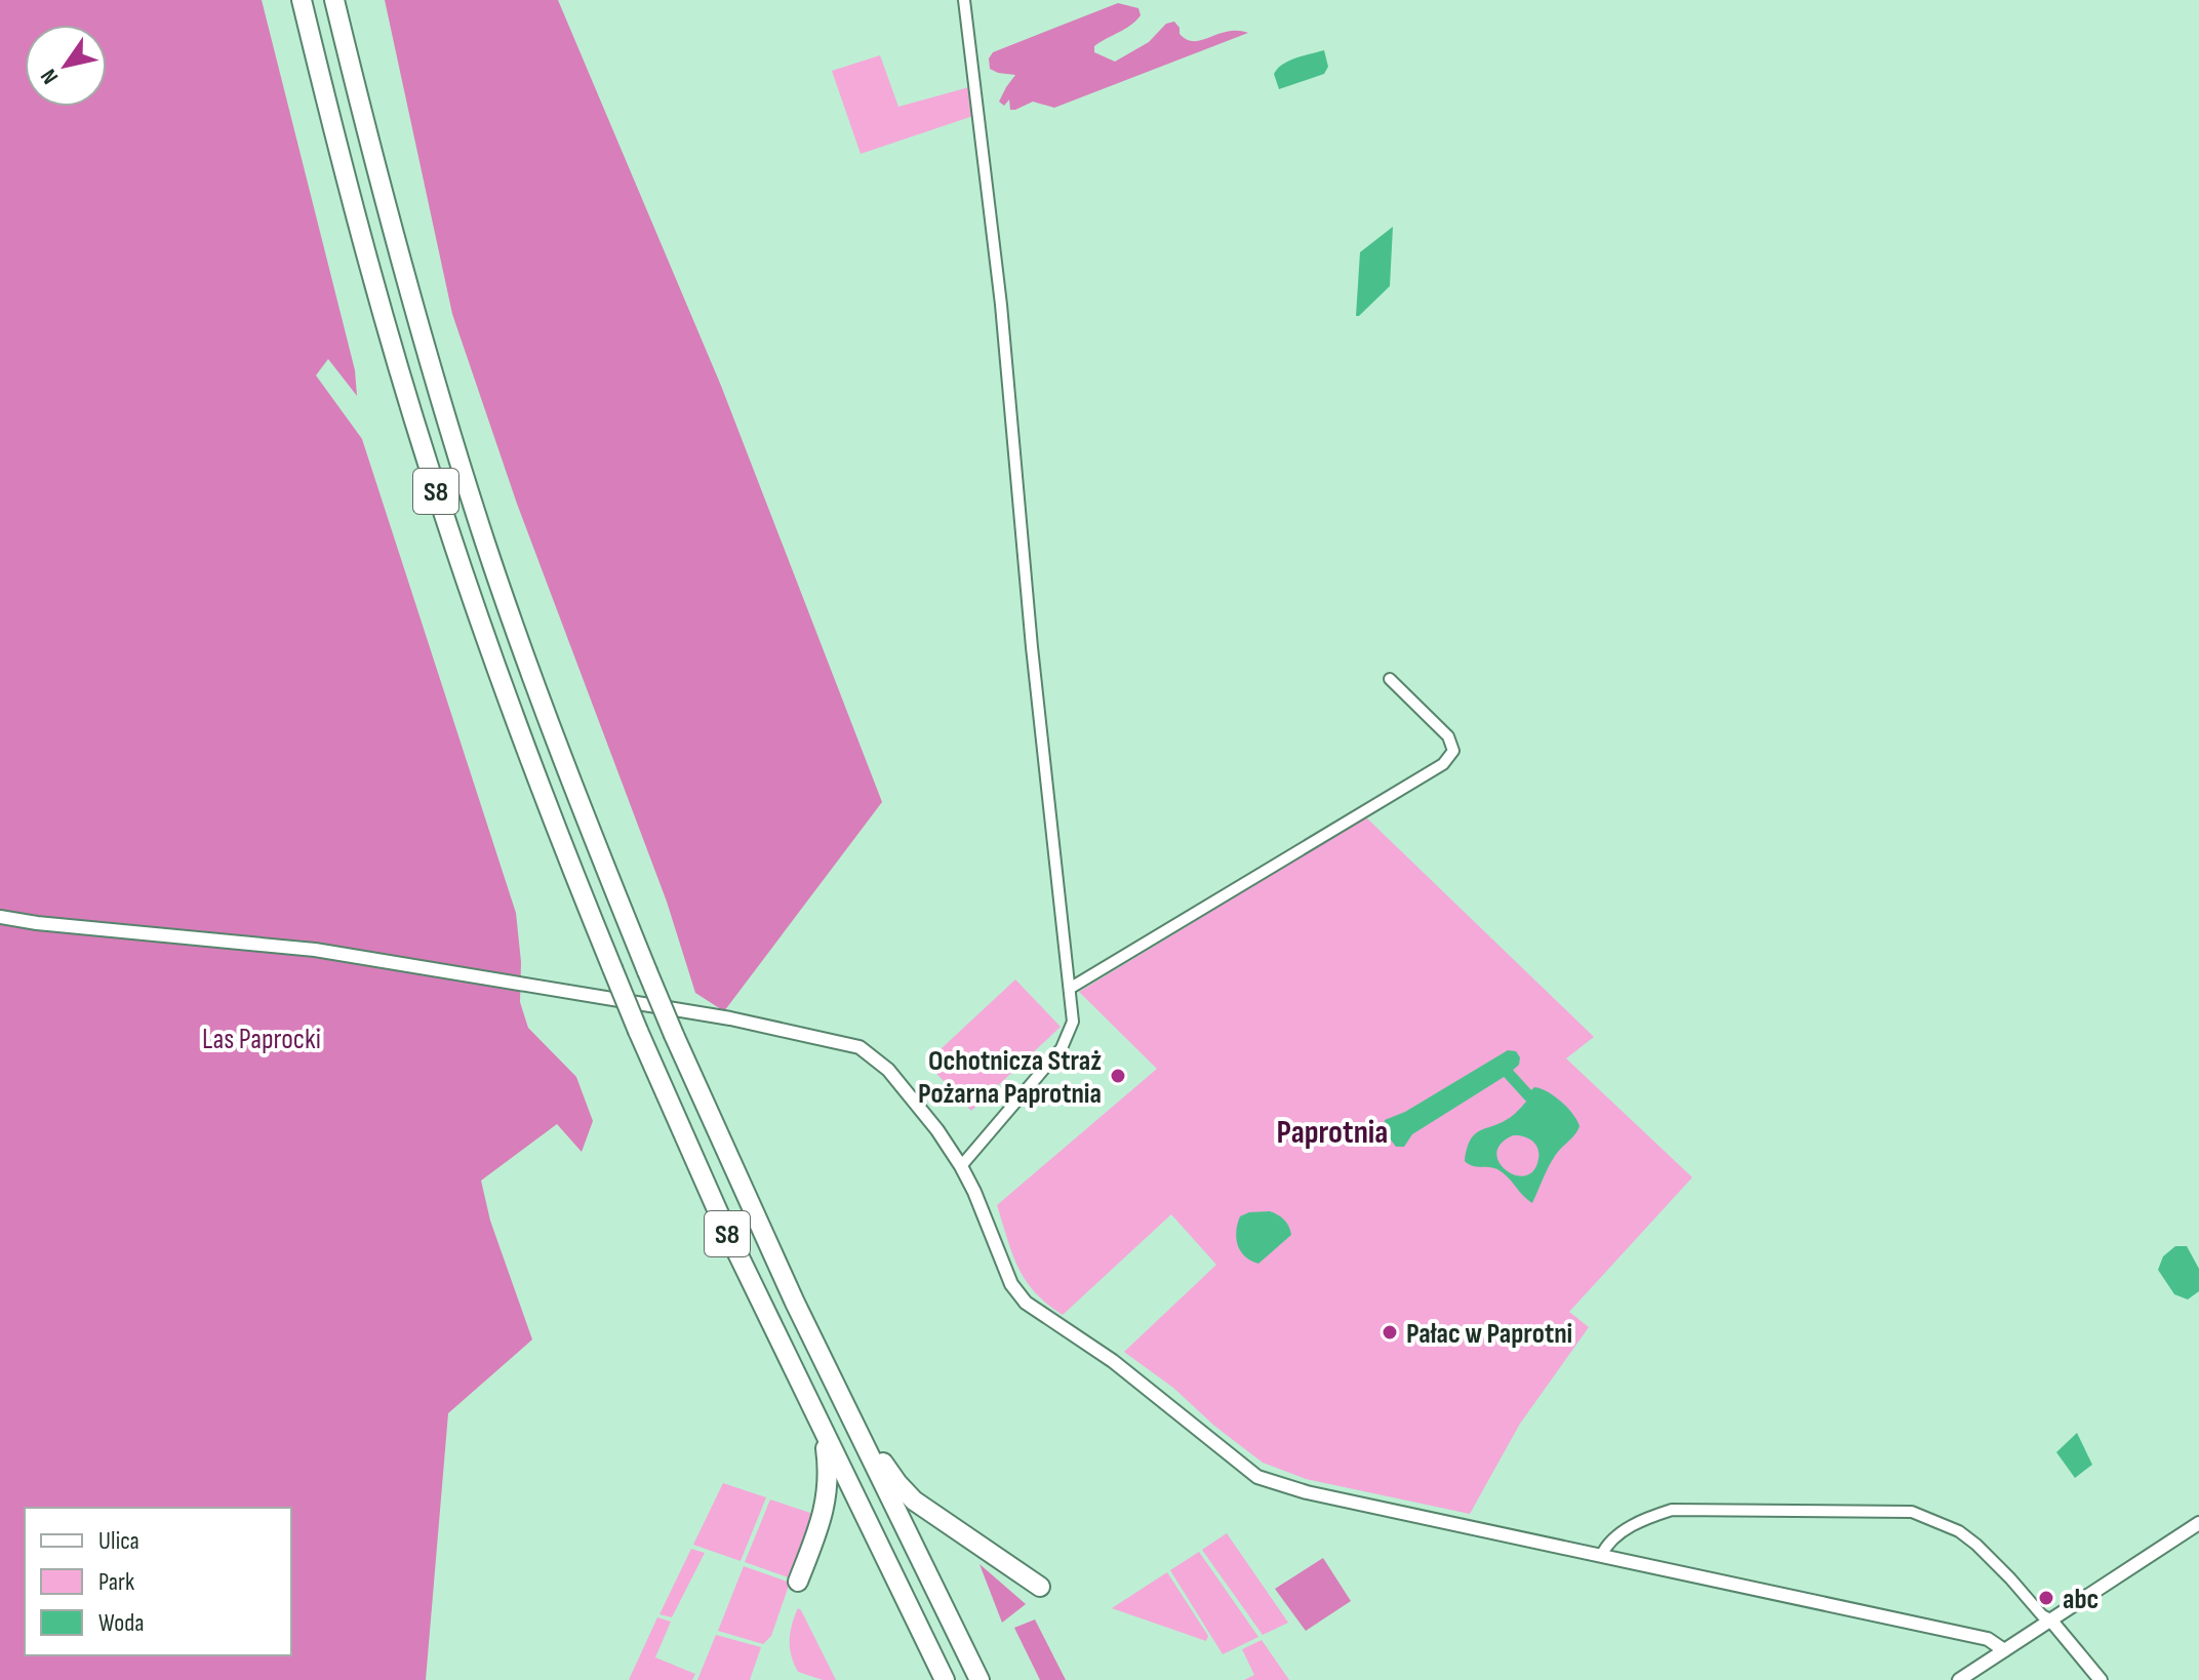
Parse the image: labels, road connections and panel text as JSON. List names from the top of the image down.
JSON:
{
  "streets": {
    "highway": ["S8"]
  },
  "districts": ["Paprotnia"],
  "parks": ["Las Paprocki"],
  "places": ["Ochotnicza Straż Pożarna Paprotnia", "Pałac w Paprotni", "abc"],
  "legend": ["Ulica", "Park", "Woda"],
  "north": "bottom left"
}
